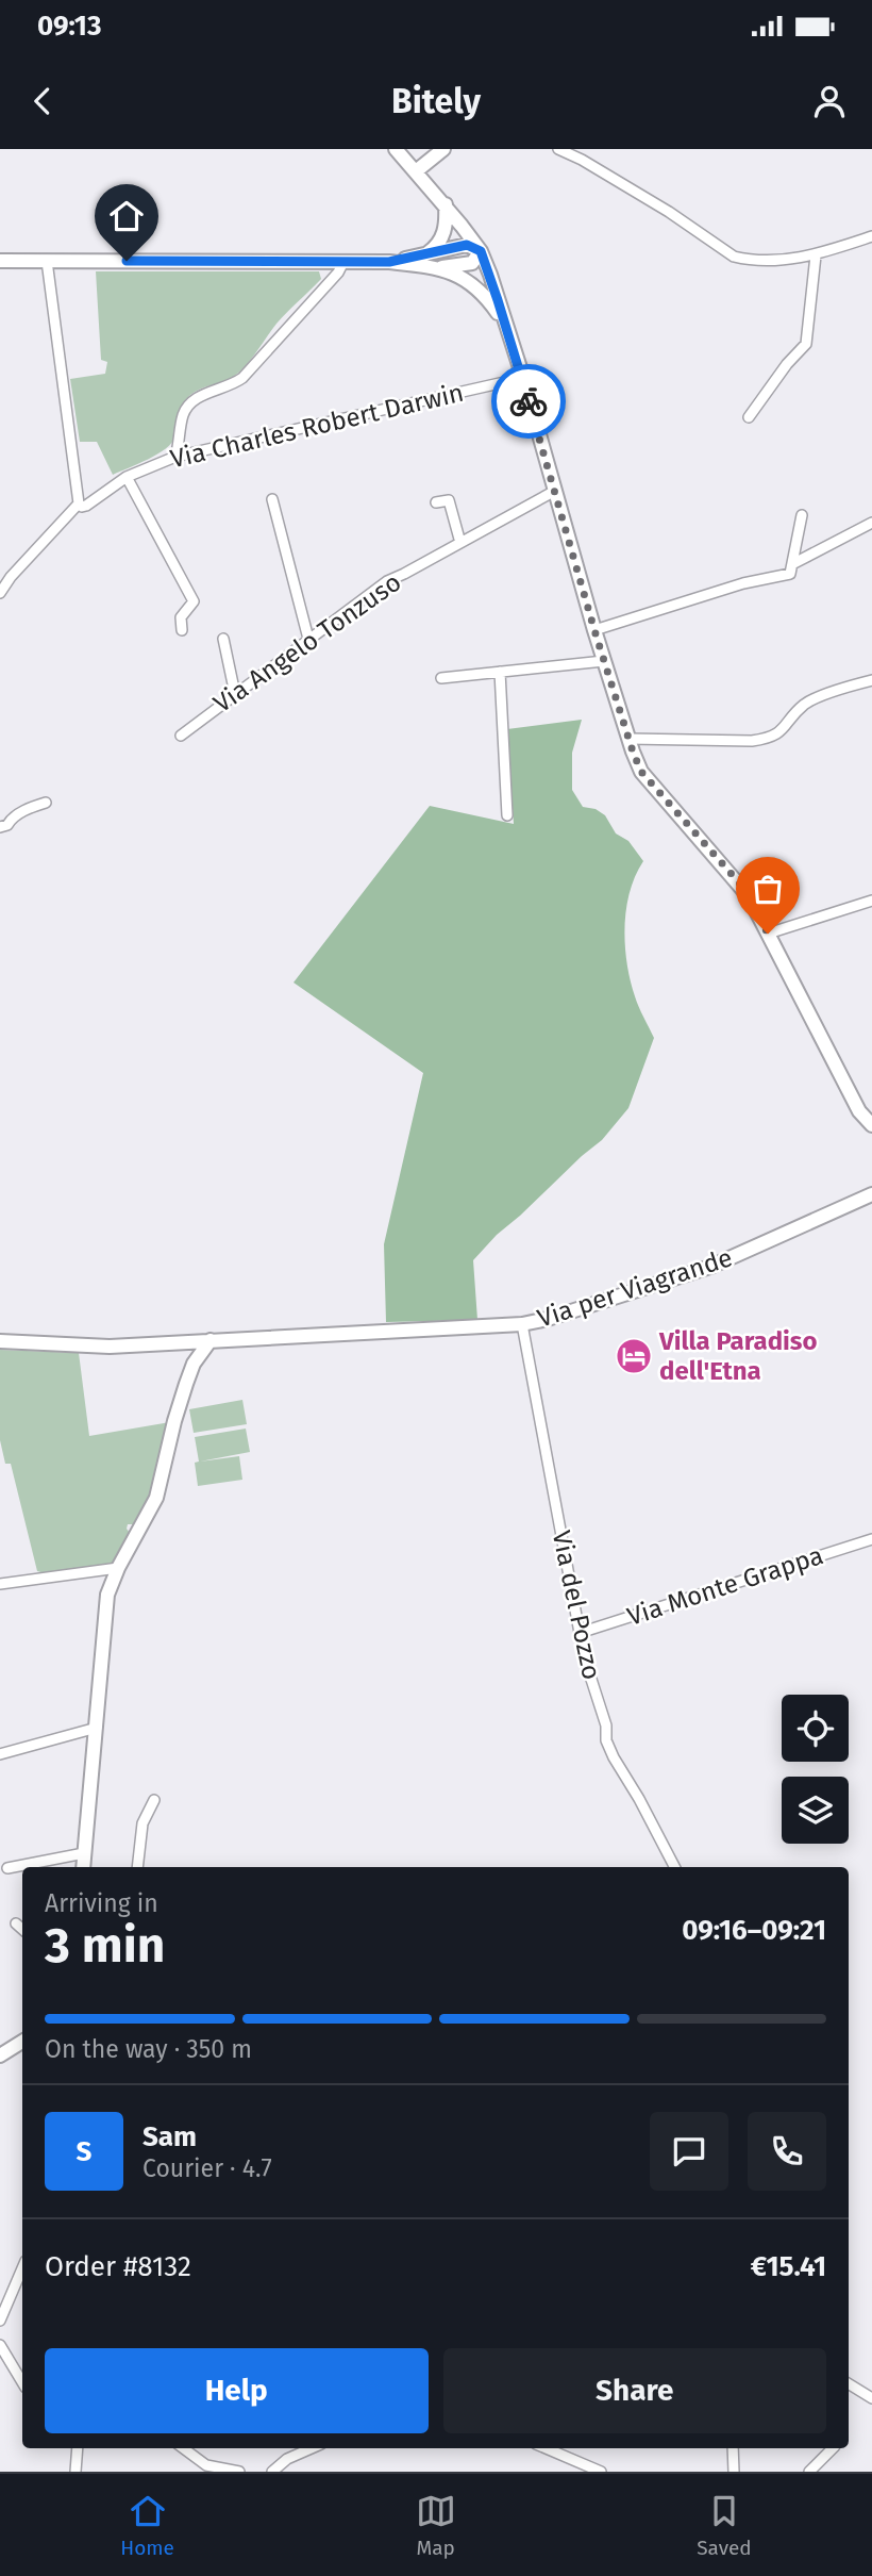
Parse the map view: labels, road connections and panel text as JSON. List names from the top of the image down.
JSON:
{
  "streets": {
    "main road": ["Via per Viagrande"],
    "street": [
      "Via Charles Robert Darwin",
      "Via Angelo Tonzuso",
      "Via Monte Grappa",
      "Via del Pozzo"
    ]
  },
  "crossings": [
    ["Via per Viagrande", "Via del Pozzo"],
    ["Via Monte Grappa", "Via del Pozzo"]
  ],
  "places": {
    "hotel": ["Villa Paradiso dell'Etna"]
  },
  "page": {
    "status": "09:13",
    "header": "Bitely",
    "heading": ["3 min", "Arriving in", "09:16–09:21"],
    "panel": [
      "Sam",
      "Courier · 4.7",
      "Order #8132",
      "€15.41"
    ],
    "bar": "On the way · 350 m",
    "round": "S",
    "buttons": ["Help", "Share"],
    "tabs": ["Home", "Map", "Saved"]
  }
}
